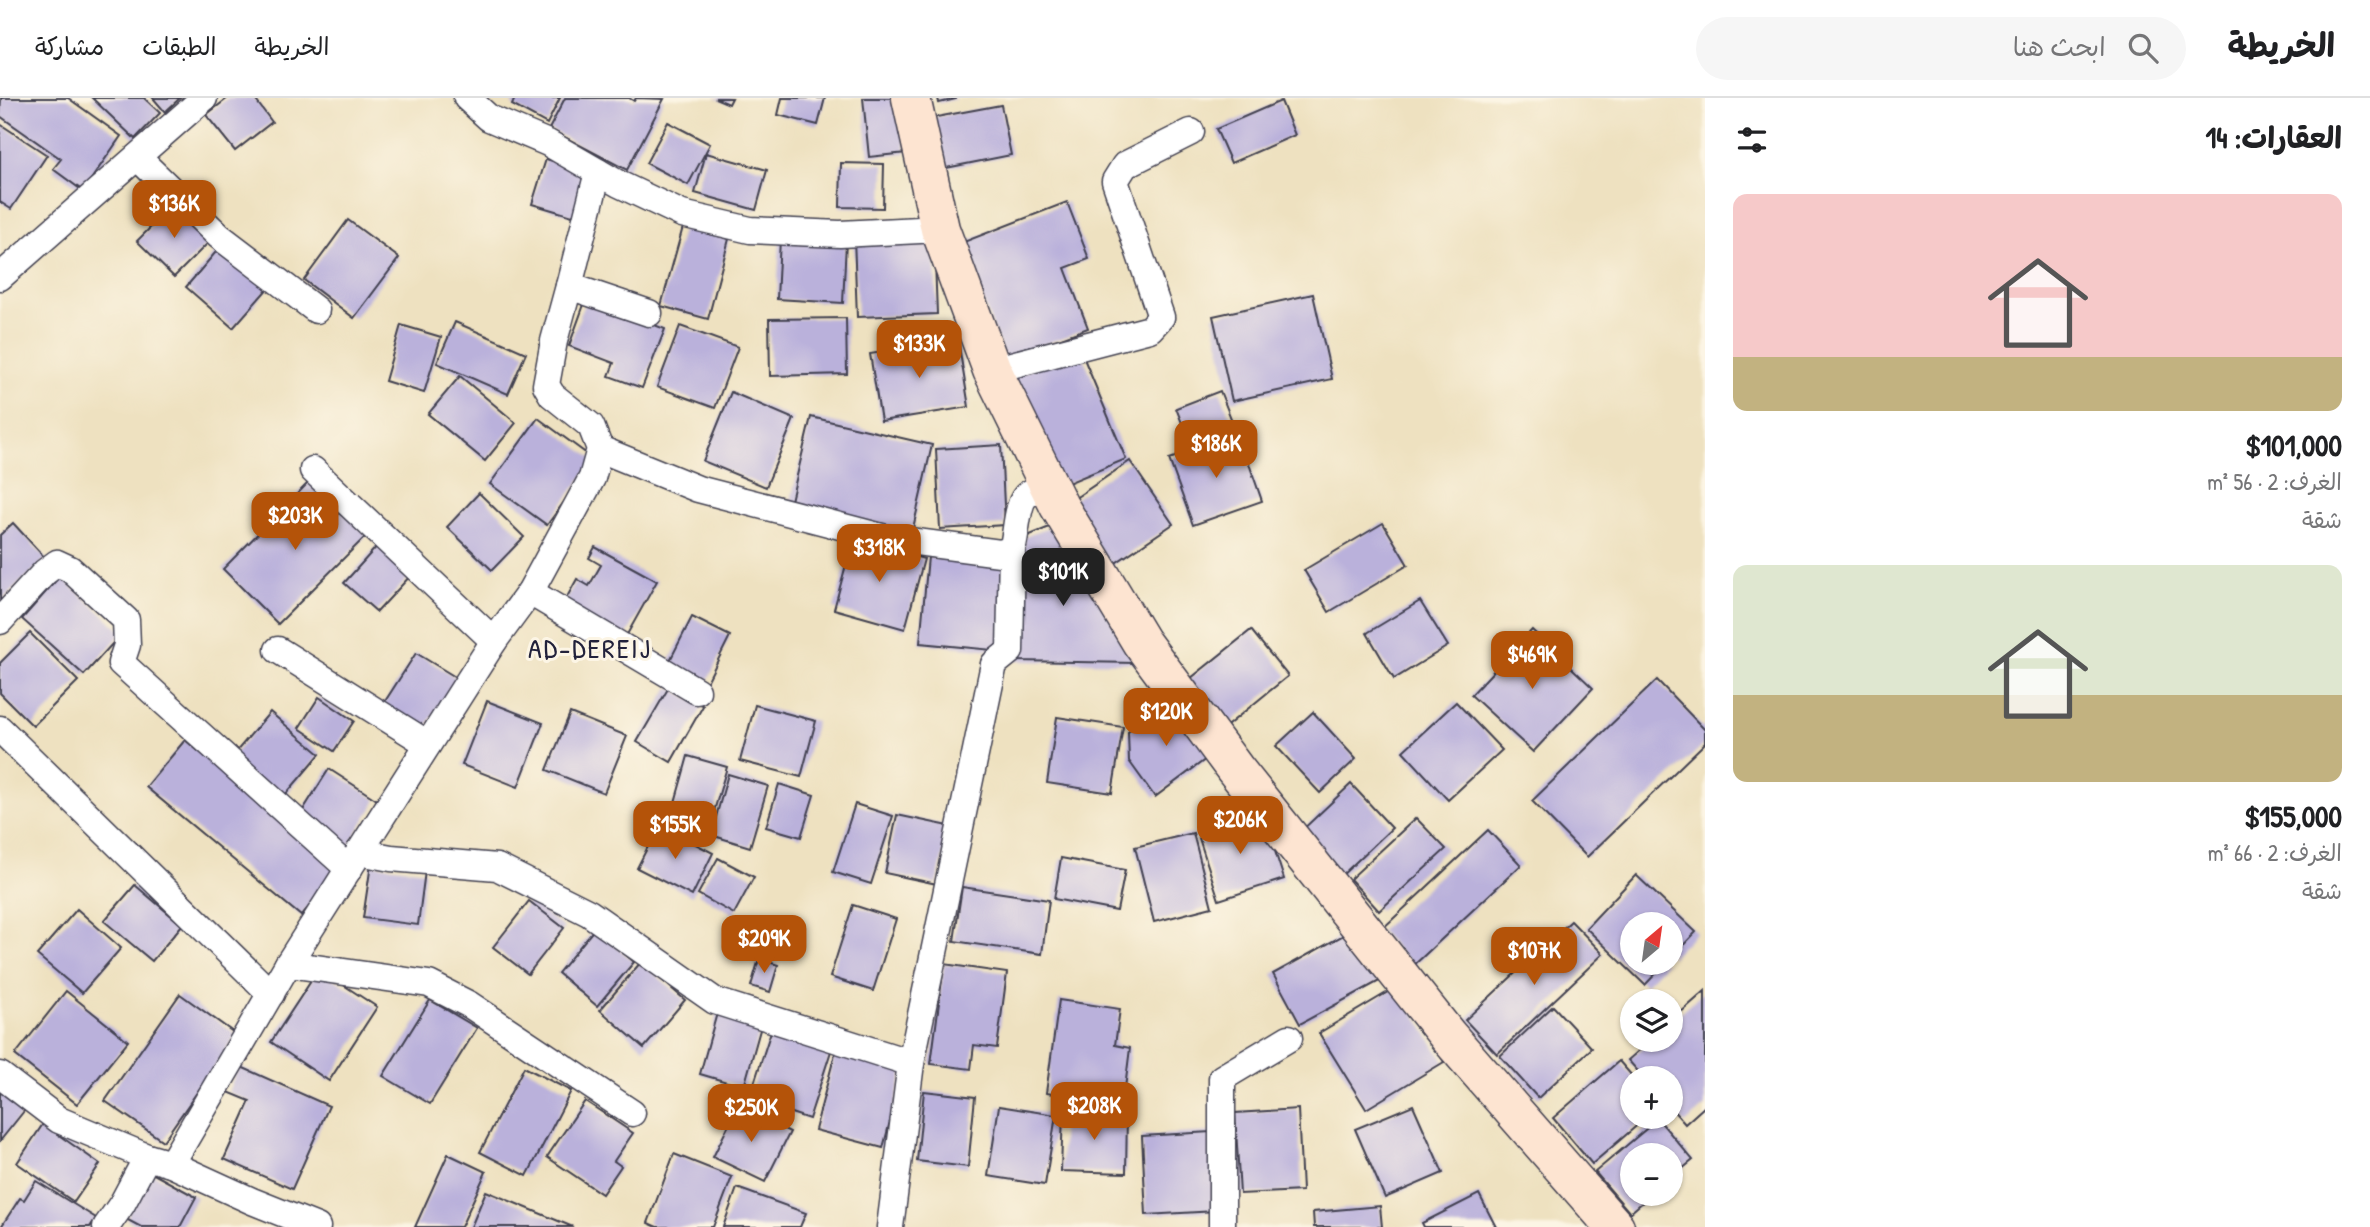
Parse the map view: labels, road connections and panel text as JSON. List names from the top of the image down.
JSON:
{
  "districts": ["AD-DEREIJ"],
  "north": "top right",
  "page": {
    "header": "الخريطة",
    "search": "ابحث هنا",
    "nav": ["الخريطة", "الطبقات", "مشاركة"],
    "heading": "العقارات: 14",
    "price": [
      "$136K",
      "$133K",
      "$186K",
      "$203K",
      "$318K",
      "$101K",
      "$469K",
      "$120K",
      "$206K",
      "$155K",
      "$209K",
      "$107K",
      "$208K",
      "$250K"
    ],
    "list": [
      {
        "name": "$101,000",
        "note": "الغرف: 2 · 56 m² · شقة"
      },
      {
        "name": "$155,000",
        "note": "الغرف: 2 · 66 m² · شقة"
      }
    ],
    "map_buttons": ["+", "−"]
  }
}
